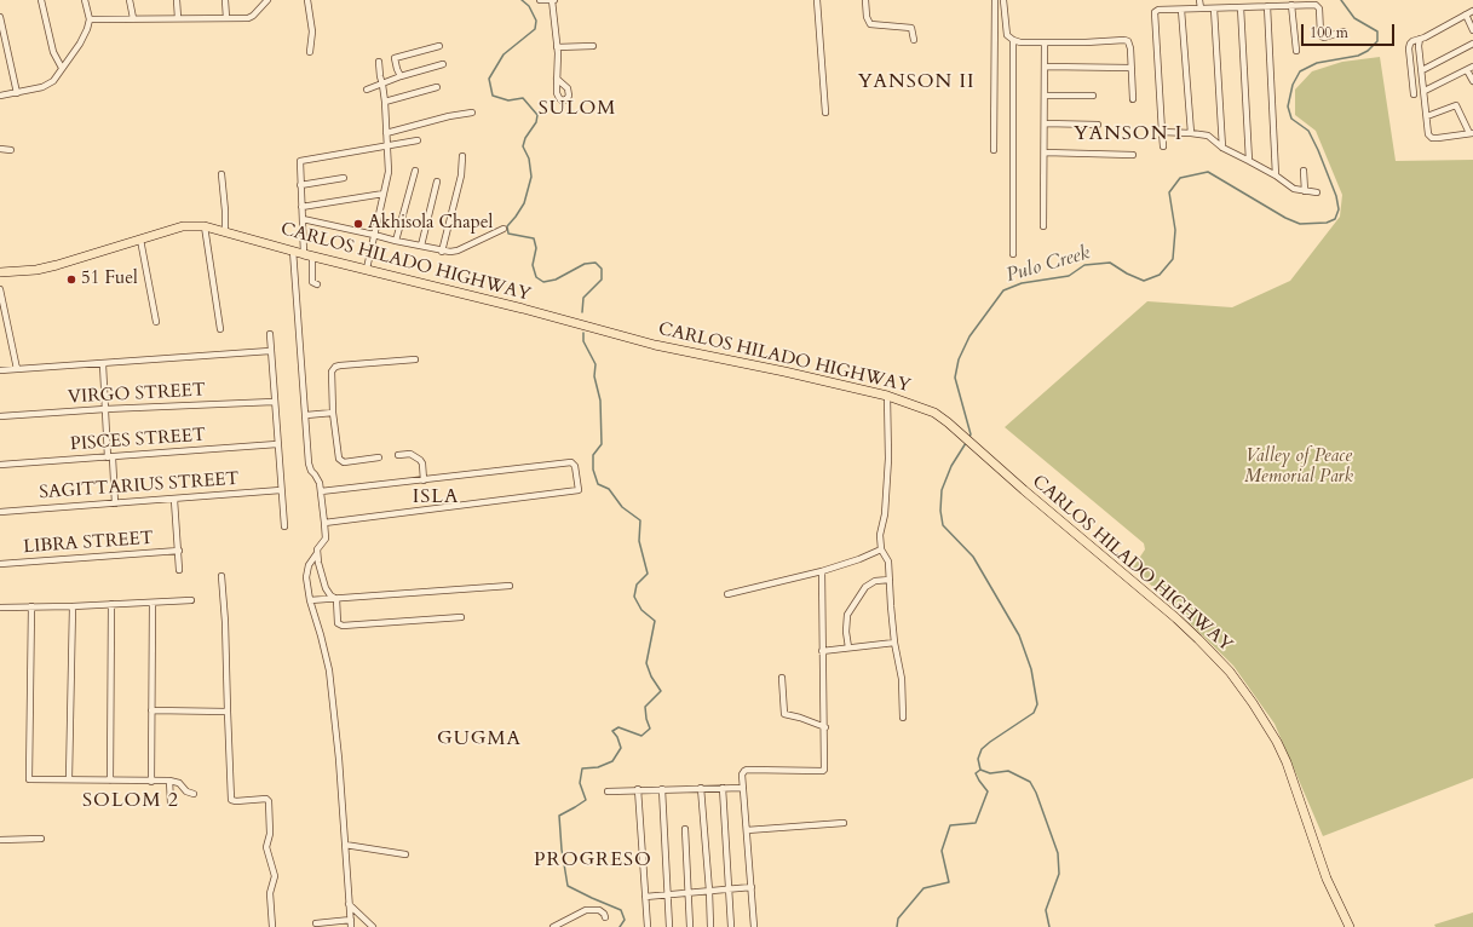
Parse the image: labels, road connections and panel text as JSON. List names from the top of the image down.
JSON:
{
  "streets": {
    "main road": ["CARLOS HILADO HIGHWAY"],
    "street": [
      "VIRGO STREET",
      "PISCES STREET",
      "SAGITTARIUS STREET",
      "LIBRA STREET"
    ]
  },
  "districts": [
    "YANSON II",
    "SULOM",
    "YANSON I",
    "ISLA",
    "GUGMA",
    "SOLOM 2",
    "PROGRESO"
  ],
  "water": ["Pulo Creek"],
  "parks": ["Valley of Peace Memorial Park"],
  "places": ["Akhisola Chapel", "51 Fuel"],
  "scale_bar": "100 m"
}
